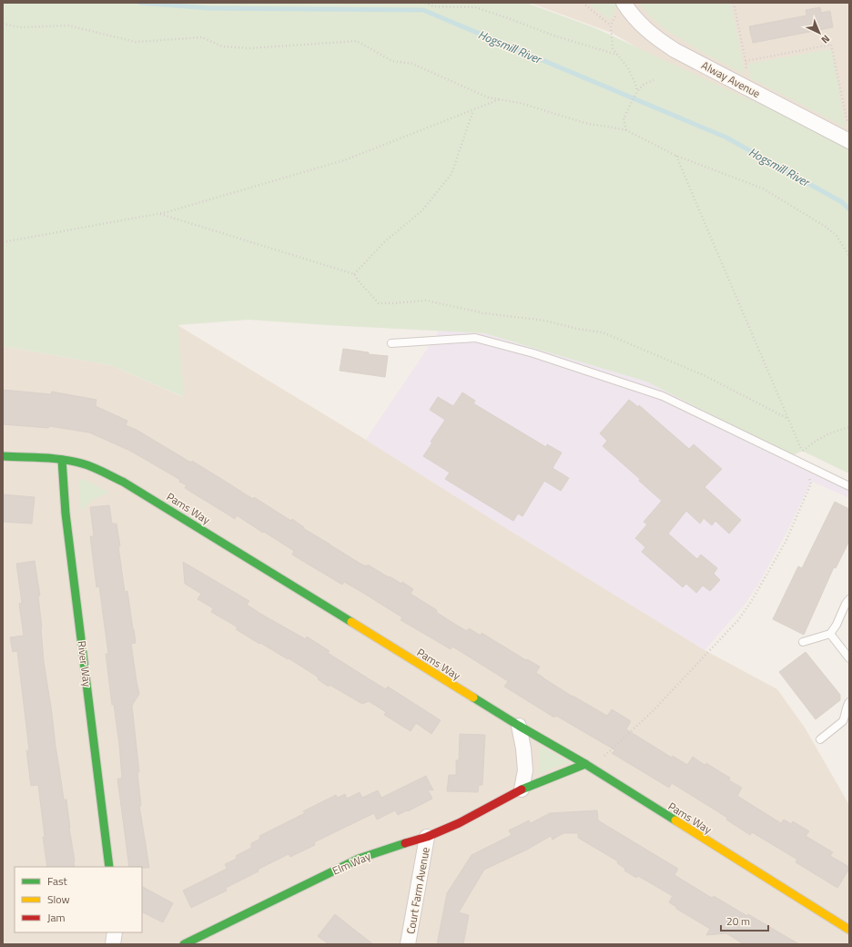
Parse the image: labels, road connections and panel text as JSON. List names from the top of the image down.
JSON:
{
  "streets": {
    "street": [
      "Alway Avenue",
      "Pams Way",
      "River Way",
      "Elm Way",
      "Court Farm Avenue"
    ]
  },
  "crossings": [
    ["Pams Way", "River Way"],
    ["Pams Way", "Elm Way"],
    ["Elm Way", "Court Farm Avenue"]
  ],
  "water": ["Hogsmill River"],
  "legend": ["Fast", "Slow", "Jam"],
  "scale_bar": "20 m",
  "north": "bottom right"
}
